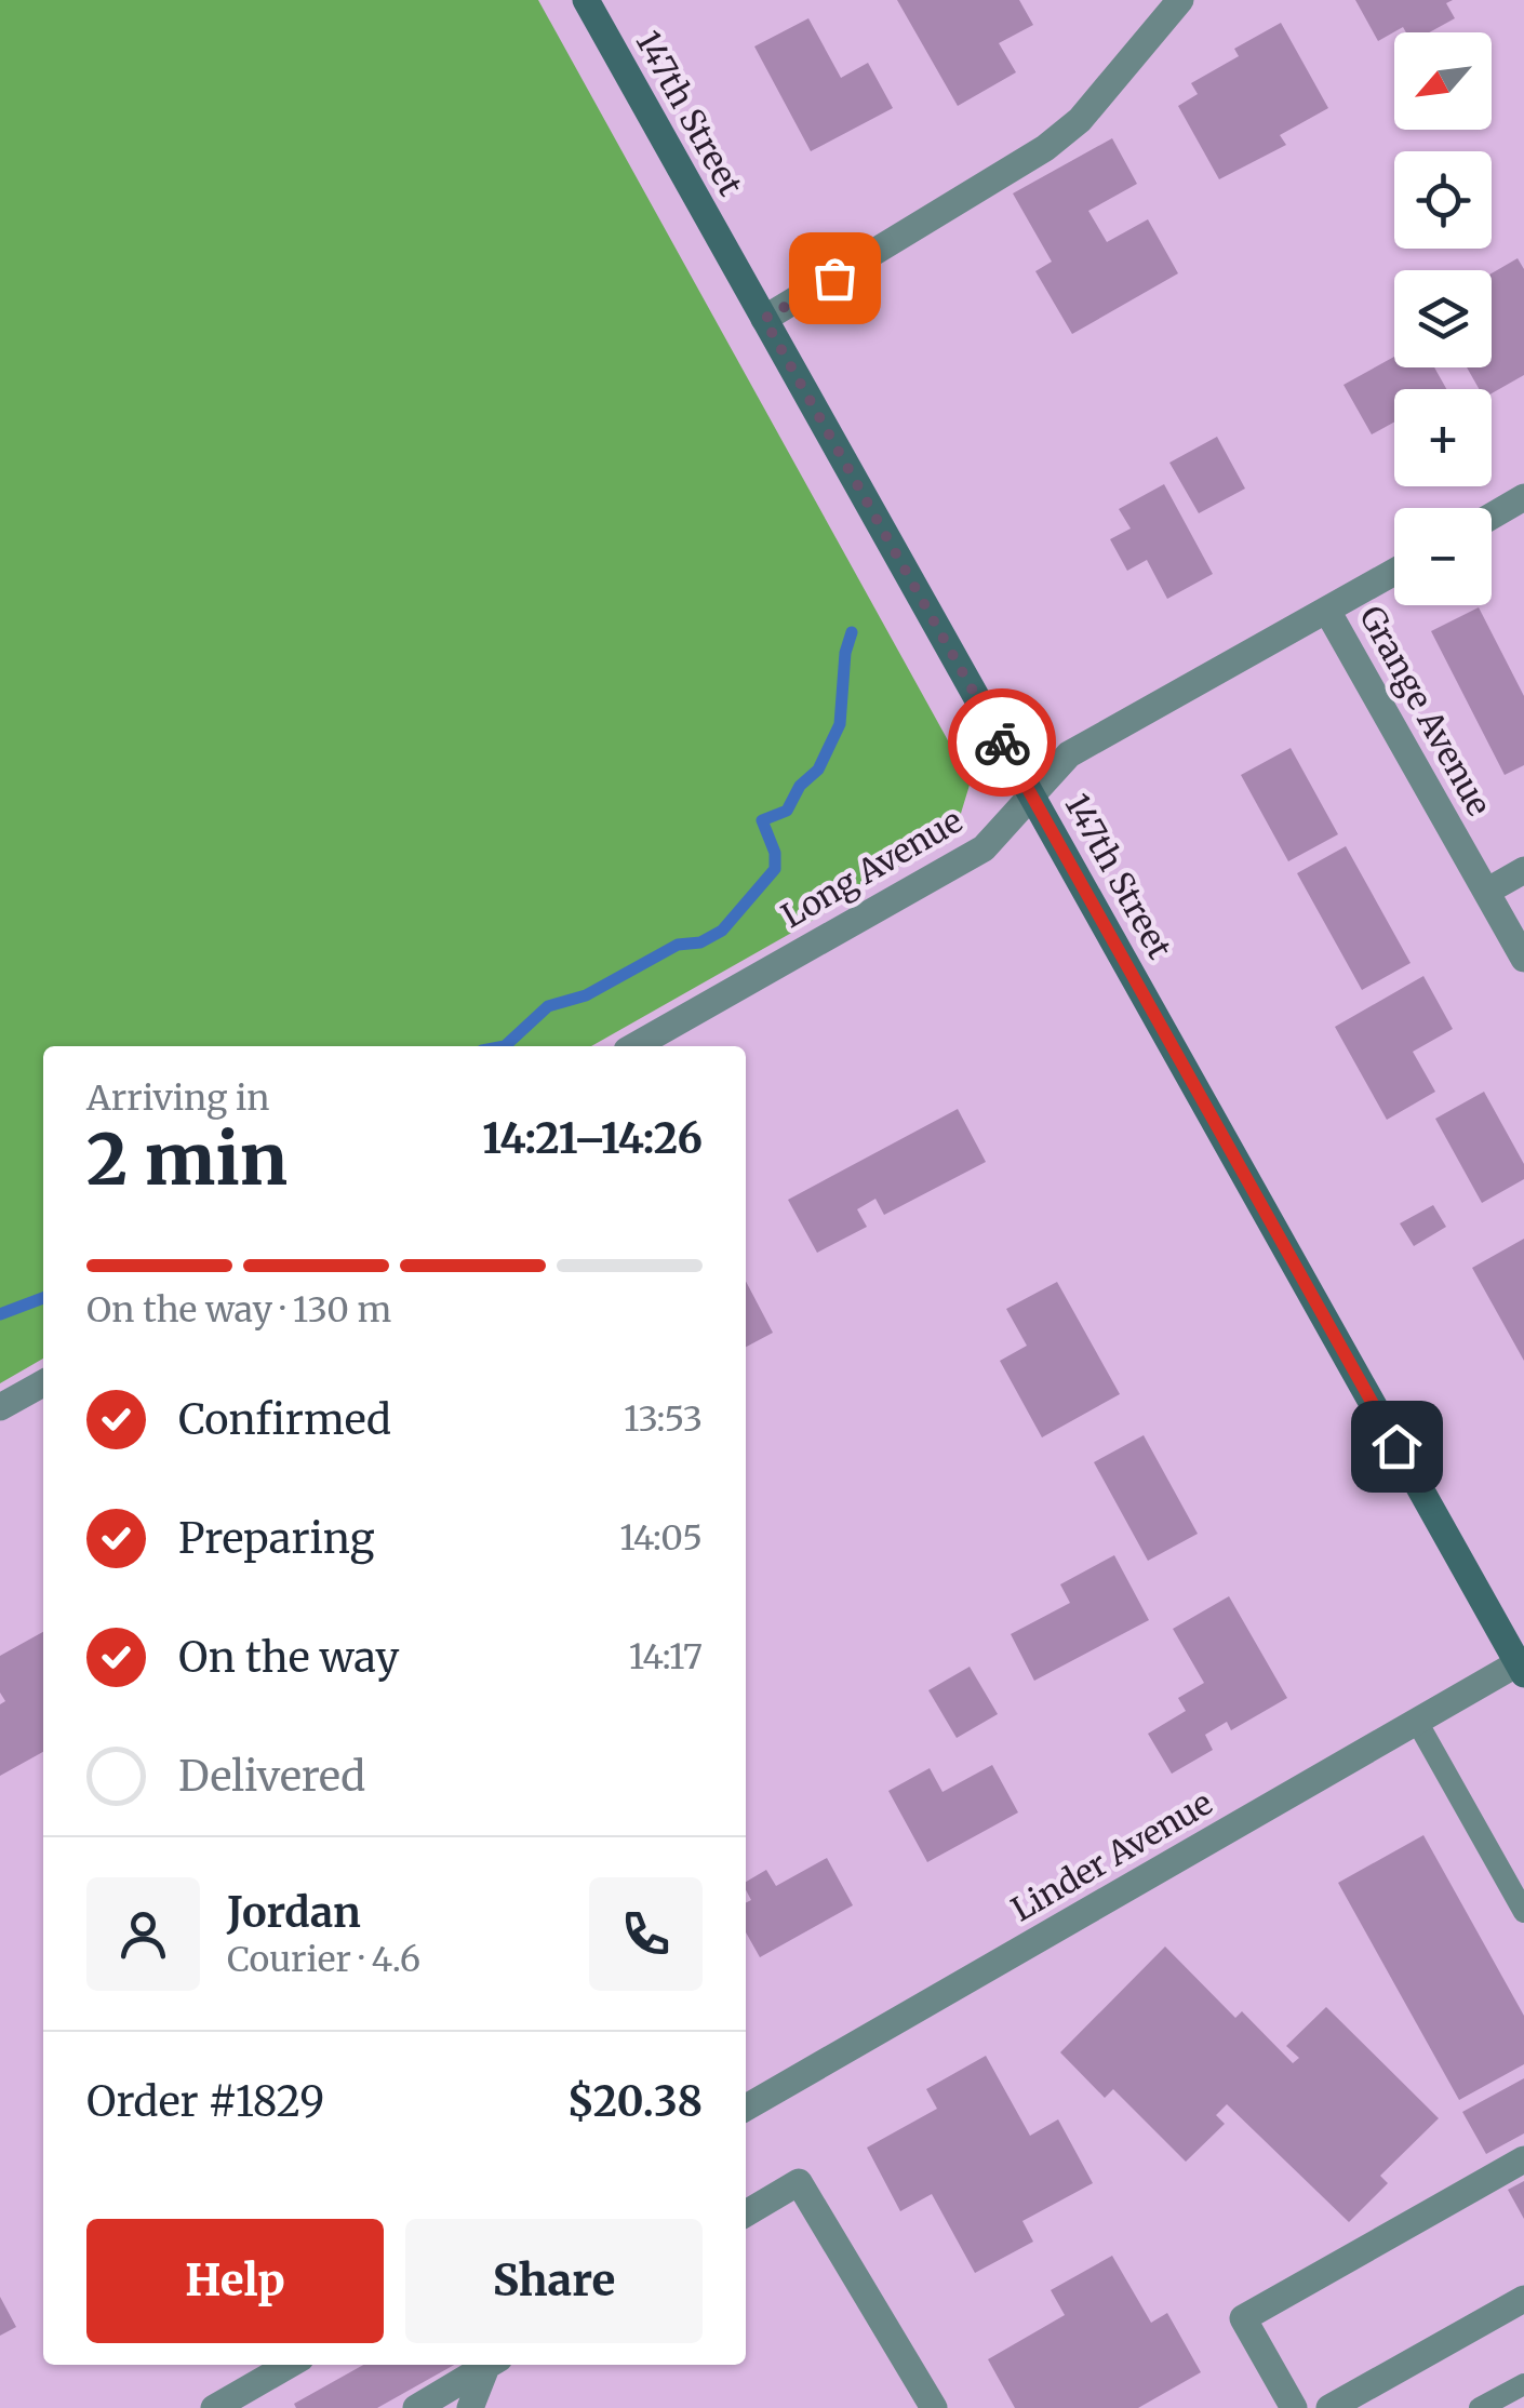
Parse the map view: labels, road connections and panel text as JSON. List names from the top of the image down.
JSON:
{
  "streets": {
    "main road": ["147th Street"],
    "street": ["Grange Avenue", "Long Avenue", "Linder Avenue"]
  },
  "crossings": [
    ["147th Street", "Long Avenue"],
    ["147th Street", "Linder Avenue"],
    ["Grange Avenue", "Long Avenue"]
  ],
  "north": "bottom left",
  "page": {
    "map_buttons": ["+", "−"],
    "heading": ["2 min", "Arriving in", "14:21–14:26"],
    "panel": [
      "Jordan",
      "Courier · 4.6",
      "Order #1829",
      "$20.38"
    ],
    "bar": "On the way · 130 m",
    "list": [
      ["Confirmed", "13:53"],
      ["Preparing", "14:05"],
      ["On the way", "14:17"],
      "Delivered"
    ],
    "buttons": ["Help", "Share"]
  }
}
